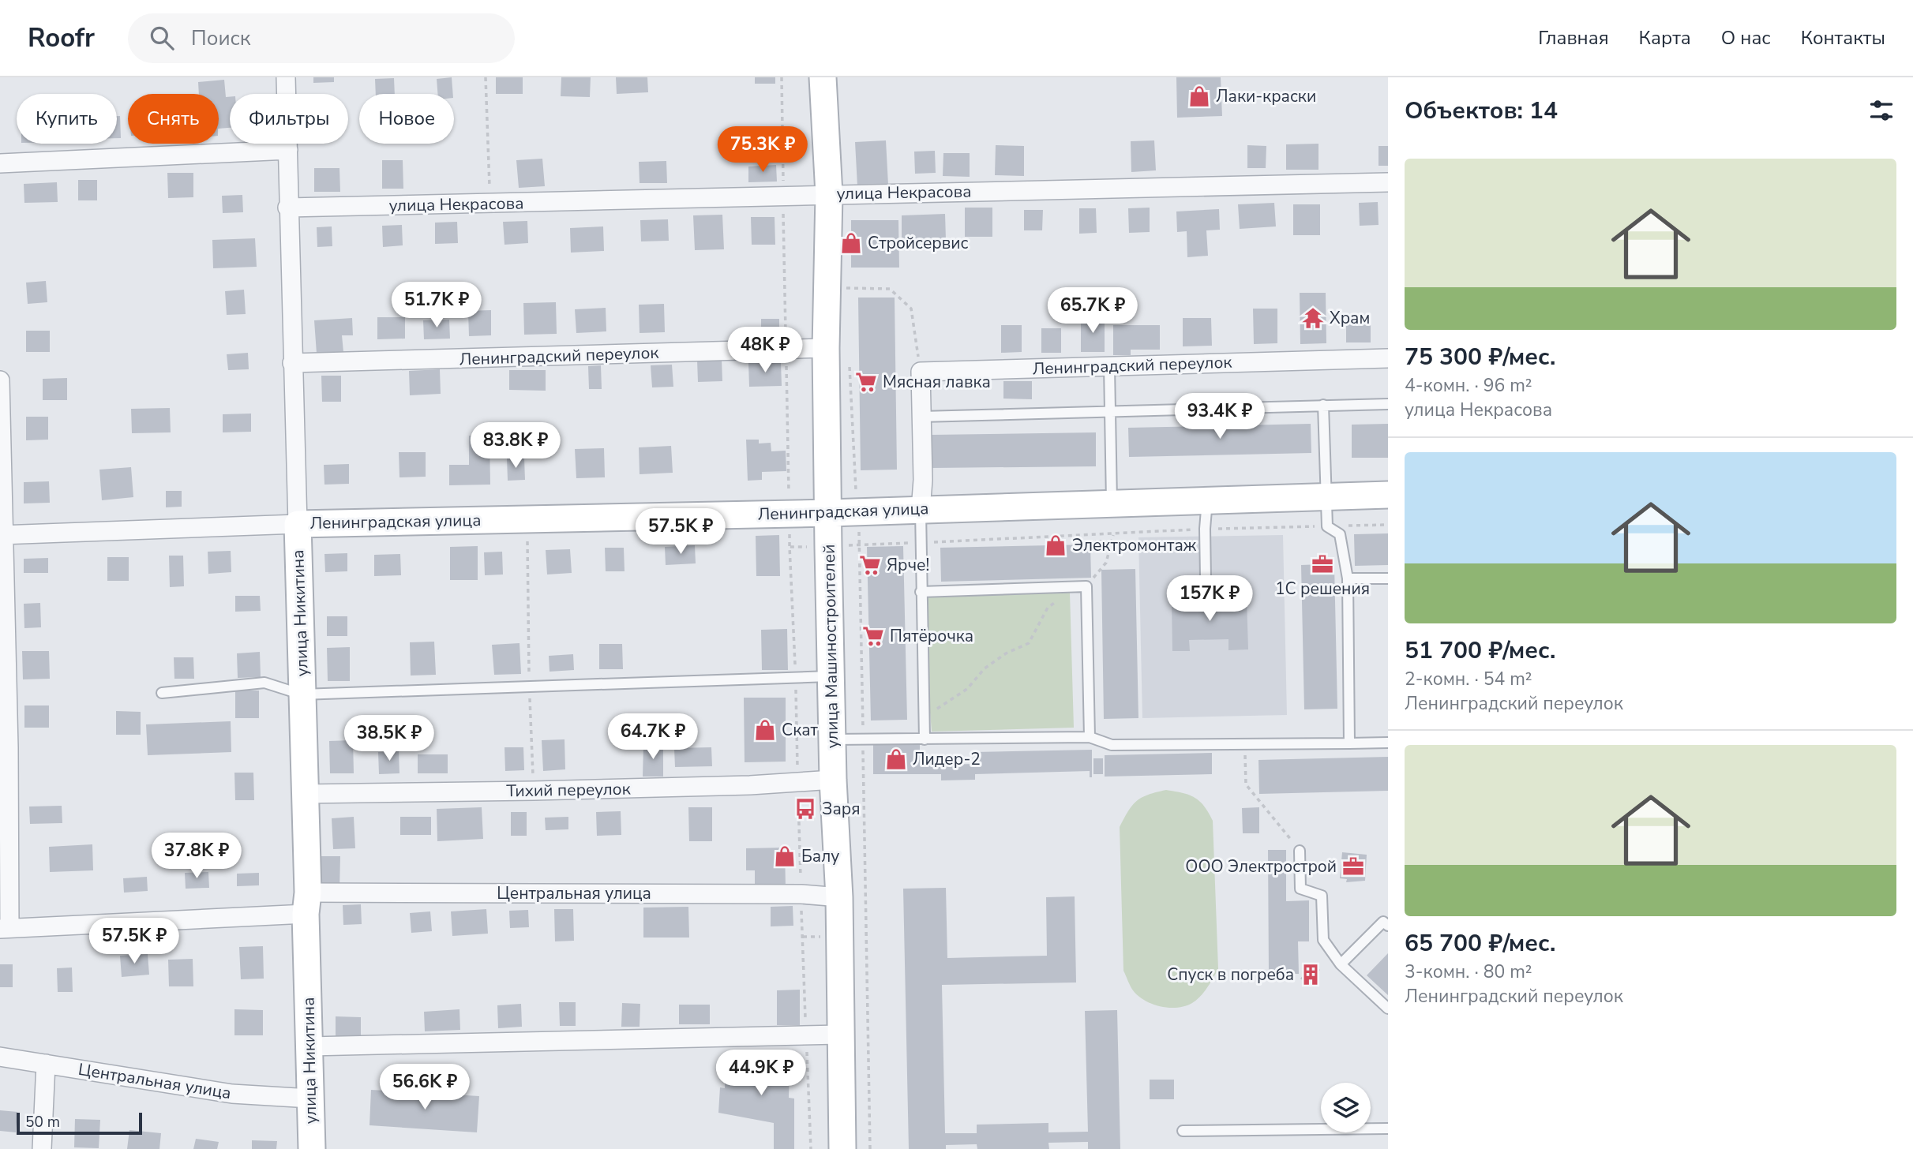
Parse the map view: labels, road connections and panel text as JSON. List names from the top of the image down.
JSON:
{
  "streets": {
    "street": [
      "улица Некрасова",
      "Ленинградский переулок",
      "Ленинградская улица",
      "улица Никитина",
      "улица Машиностроителей",
      "Тихий переулок",
      "Центральная улица"
    ]
  },
  "crossings": [
    ["улица Некрасова", "улица Никитина"],
    ["улица Некрасова", "улица Машиностроителей"],
    ["Ленинградский переулок", "улица Никитина"],
    ["Ленинградский переулок", "улица Машиностроителей"],
    ["Ленинградская улица", "улица Никитина"],
    ["Ленинградская улица", "улица Машиностроителей"],
    ["улица Никитина", "Тихий переулок"],
    ["улица Никитина", "Центральная улица"],
    ["улица Машиностроителей", "Тихий переулок"],
    ["улица Машиностроителей", "Центральная улица"]
  ],
  "places": {
    "shop": [
      "Лаки-краски",
      "Стройсервис",
      "Электромонтаж",
      "Скат",
      "Лидер-2",
      "Балу"
    ],
    "temple": ["Храм"],
    "supermarket": ["Мясная лавка", "Ярче!", "Пятёрочка"],
    "office": ["1С решения", "ООО Электрострой"],
    "bus stop": ["Заря"],
    "building": ["Спуск в погреба"]
  },
  "scale_bar": "50 m",
  "page": {
    "header": "Roofr",
    "search": "Поиск",
    "nav": [
      "Главная",
      "Карта",
      "О нас",
      "Контакты"
    ],
    "heading": "Объектов: 14",
    "chip": [
      "Купить",
      "Снять",
      "Фильтры",
      "Новое"
    ],
    "price": [
      "75.3K ₽",
      "51.7K ₽",
      "65.7K ₽",
      "48K ₽",
      "93.4K ₽",
      "83.8K ₽",
      "57.5K ₽",
      "157K ₽",
      "64.7K ₽",
      "38.5K ₽",
      "37.8K ₽",
      "57.5K ₽",
      "44.9K ₽",
      "56.6K ₽"
    ],
    "list": [
      {
        "name": "75 300 ₽/мес.",
        "note": "4-комн. · 96 m² · улица Некрасова"
      },
      {
        "name": "51 700 ₽/мес.",
        "note": "2-комн. · 54 m² · Ленинградский переулок"
      },
      {
        "name": "65 700 ₽/мес.",
        "note": "3-комн. · 80 m² · Ленинградский переулок"
      }
    ],
    "scale": "50 m"
  }
}
